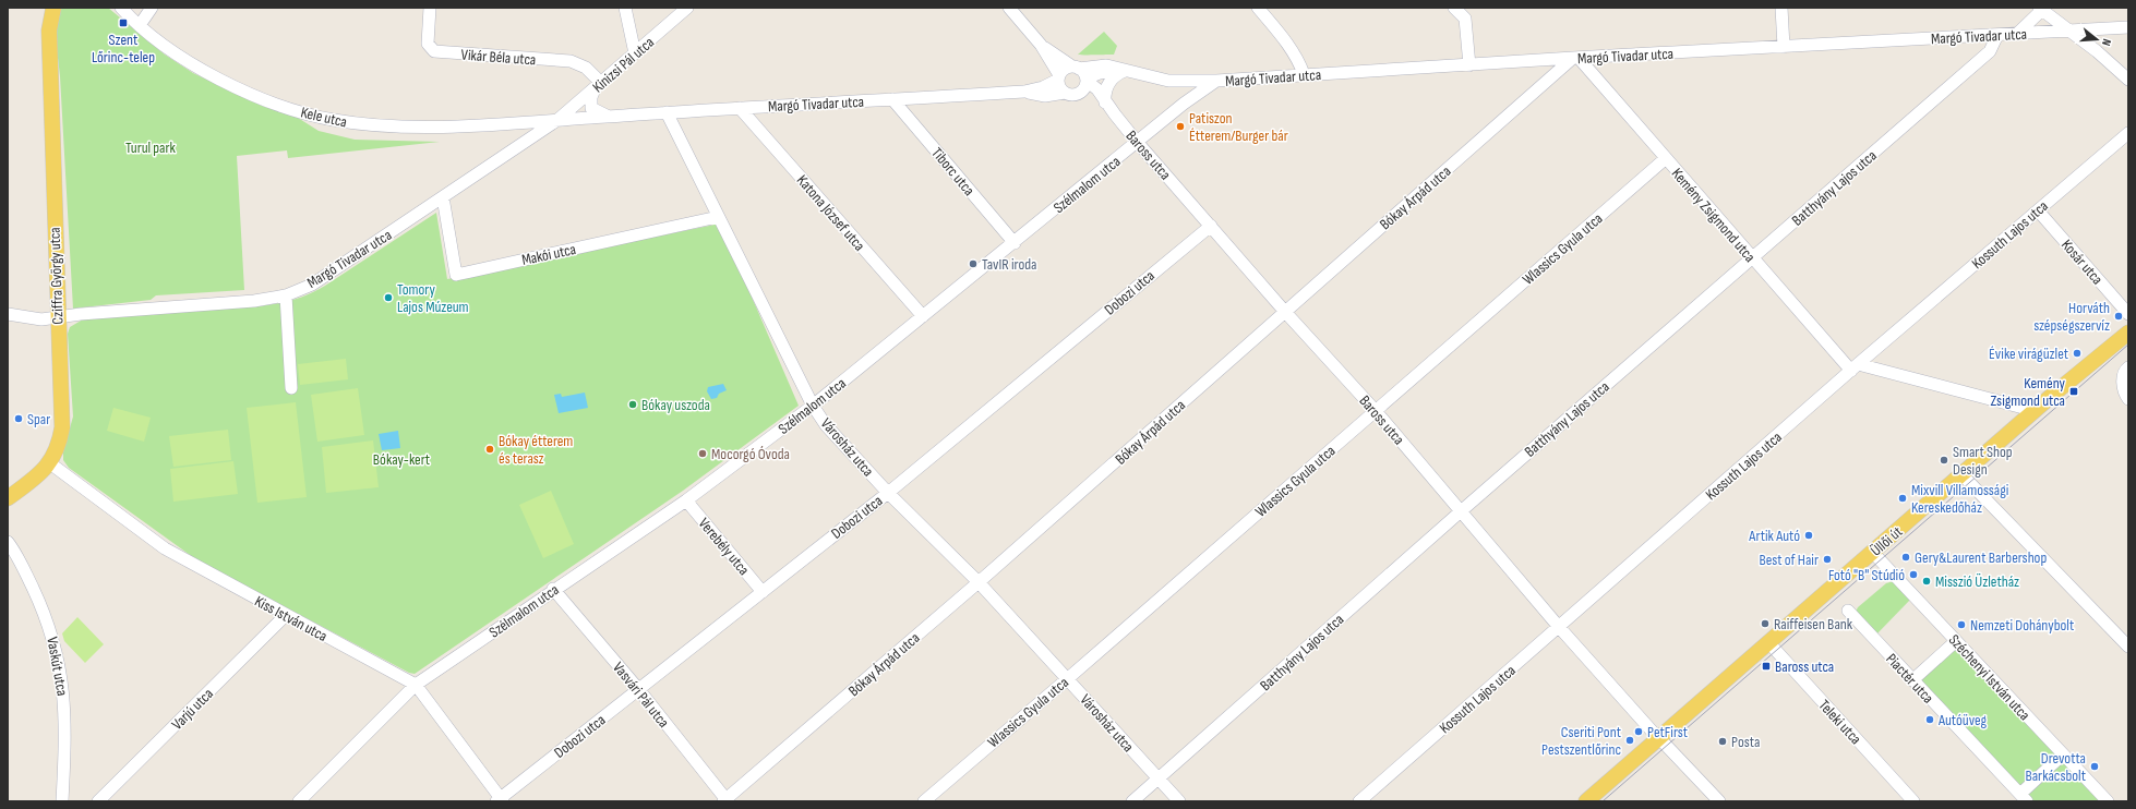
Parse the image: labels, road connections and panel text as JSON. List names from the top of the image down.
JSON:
{
  "streets": {
    "main road": ["Cziffra György utca", "Üllői út"],
    "street": [
      "Margó Tivadar utca",
      "Vikár Béla utca",
      "Kinizsi Pál utca",
      "Kele utca",
      "Baross utca",
      "Tiborc utca",
      "Szélmalom utca",
      "Batthyány Lajos utca",
      "Bókay Árpád utca",
      "Katona József utca",
      "Kemény Zsigmond utca",
      "Kossuth Lajos utca",
      "Wlassics Gyula utca",
      "Makói utca",
      "Kosár utca",
      "Dobozi utca",
      "Városház utca",
      "Verebély utca",
      "Kiss István utca",
      "Vaskút utca",
      "Széchenyi István utca",
      "Piactér utca",
      "Vasvári Pál utca",
      "Varjú utca",
      "Teleki utca"
    ]
  },
  "crossings": [
    ["Margó Tivadar utca", "Kinizsi Pál utca"],
    ["Margó Tivadar utca", "Kele utca"],
    ["Margó Tivadar utca", "Baross utca"],
    ["Margó Tivadar utca", "Tiborc utca"],
    ["Margó Tivadar utca", "Szélmalom utca"],
    ["Margó Tivadar utca", "Batthyány Lajos utca"],
    ["Margó Tivadar utca", "Bókay Árpád utca"],
    ["Margó Tivadar utca", "Katona József utca"],
    ["Margó Tivadar utca", "Kemény Zsigmond utca"],
    ["Margó Tivadar utca", "Makói utca"],
    ["Margó Tivadar utca", "Cziffra György utca"],
    ["Margó Tivadar utca", "Városház utca"],
    ["Vikár Béla utca", "Kinizsi Pál utca"],
    ["Kinizsi Pál utca", "Kele utca"],
    ["Baross utca", "Szélmalom utca"],
    ["Baross utca", "Batthyány Lajos utca"],
    ["Baross utca", "Bókay Árpád utca"],
    ["Baross utca", "Kossuth Lajos utca"],
    ["Baross utca", "Wlassics Gyula utca"],
    ["Baross utca", "Dobozi utca"],
    ["Baross utca", "Üllői út"],
    ["Tiborc utca", "Szélmalom utca"],
    ["Szélmalom utca", "Katona József utca"],
    ["Szélmalom utca", "Városház utca"],
    ["Szélmalom utca", "Verebély utca"],
    ["Szélmalom utca", "Kiss István utca"],
    ["Szélmalom utca", "Vasvári Pál utca"],
    ["Batthyány Lajos utca", "Kemény Zsigmond utca"],
    ["Batthyány Lajos utca", "Városház utca"],
    ["Bókay Árpád utca", "Kemény Zsigmond utca"],
    ["Bókay Árpád utca", "Városház utca"],
    ["Bókay Árpád utca", "Vasvári Pál utca"],
    ["Kemény Zsigmond utca", "Kossuth Lajos utca"],
    ["Kemény Zsigmond utca", "Wlassics Gyula utca"],
    ["Kossuth Lajos utca", "Kosár utca"],
    ["Wlassics Gyula utca", "Városház utca"],
    ["Makói utca", "Városház utca"],
    ["Cziffra György utca", "Kiss István utca"],
    ["Dobozi utca", "Városház utca"],
    ["Dobozi utca", "Verebély utca"],
    ["Dobozi utca", "Kiss István utca"],
    ["Dobozi utca", "Vasvári Pál utca"],
    ["Üllői út", "Széchenyi István utca"],
    ["Üllői út", "Teleki utca"],
    ["Kiss István utca", "Varjú utca"]
  ],
  "parks": ["Turul park", "Bókay-kert"],
  "places": {
    "transit": ["Szent Lőrinc-telep", "Kemény Zsigmond utca", "Baross utca"],
    "other": [
      "Patiszon Étterem/Burger bár",
      "TavIR iroda",
      "Tomory Lajos Múzeum",
      "Horváth szépségszervíz",
      "Évike virágüzlet",
      "Bókay uszoda",
      "Spar",
      "Bókay étterem és terasz",
      "Mocorgó Óvoda",
      "Smart Shop Design",
      "Mixvill Villamossági Kereskedőház",
      "Artik Autó",
      "Gery&Laurent Barbershop",
      "Best of Hair",
      "Fotó \"B\" Stúdió",
      "Misszió Üzletház",
      "Raiffeisen Bank",
      "Nemzeti Dohánybolt",
      "Autóüveg",
      "PetFirst",
      "Cseriti Pont Pestszentlőrinc",
      "Posta",
      "Drevotta Barkácsbolt"
    ]
  },
  "north": "right"
}
